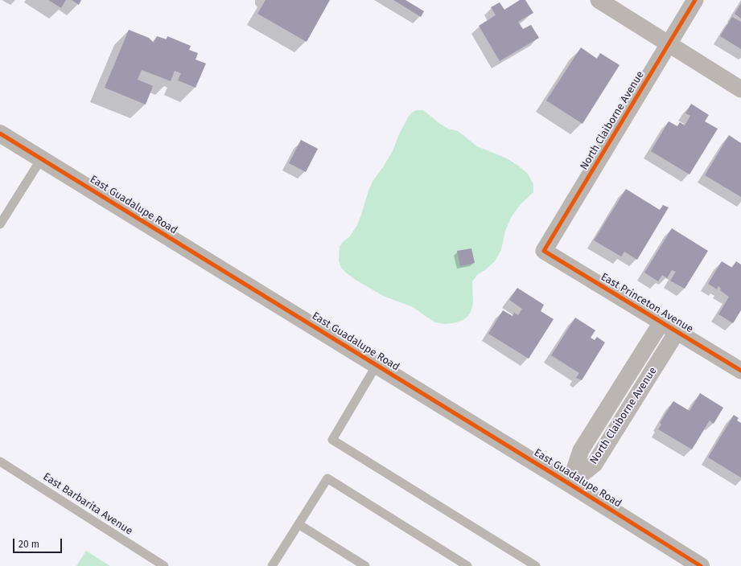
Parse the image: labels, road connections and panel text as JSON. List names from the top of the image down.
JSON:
{
  "streets": {
    "main road": ["East Guadalupe Road"],
    "street": ["North Claiborne Avenue", "East Princeton Avenue"],
    "lane": ["East Barbarita Avenue"]
  },
  "crossings": [
    ["North Claiborne Avenue", "East Guadalupe Road"],
    ["North Claiborne Avenue", "East Princeton Avenue"]
  ],
  "scale_bar": "20 m"
}
